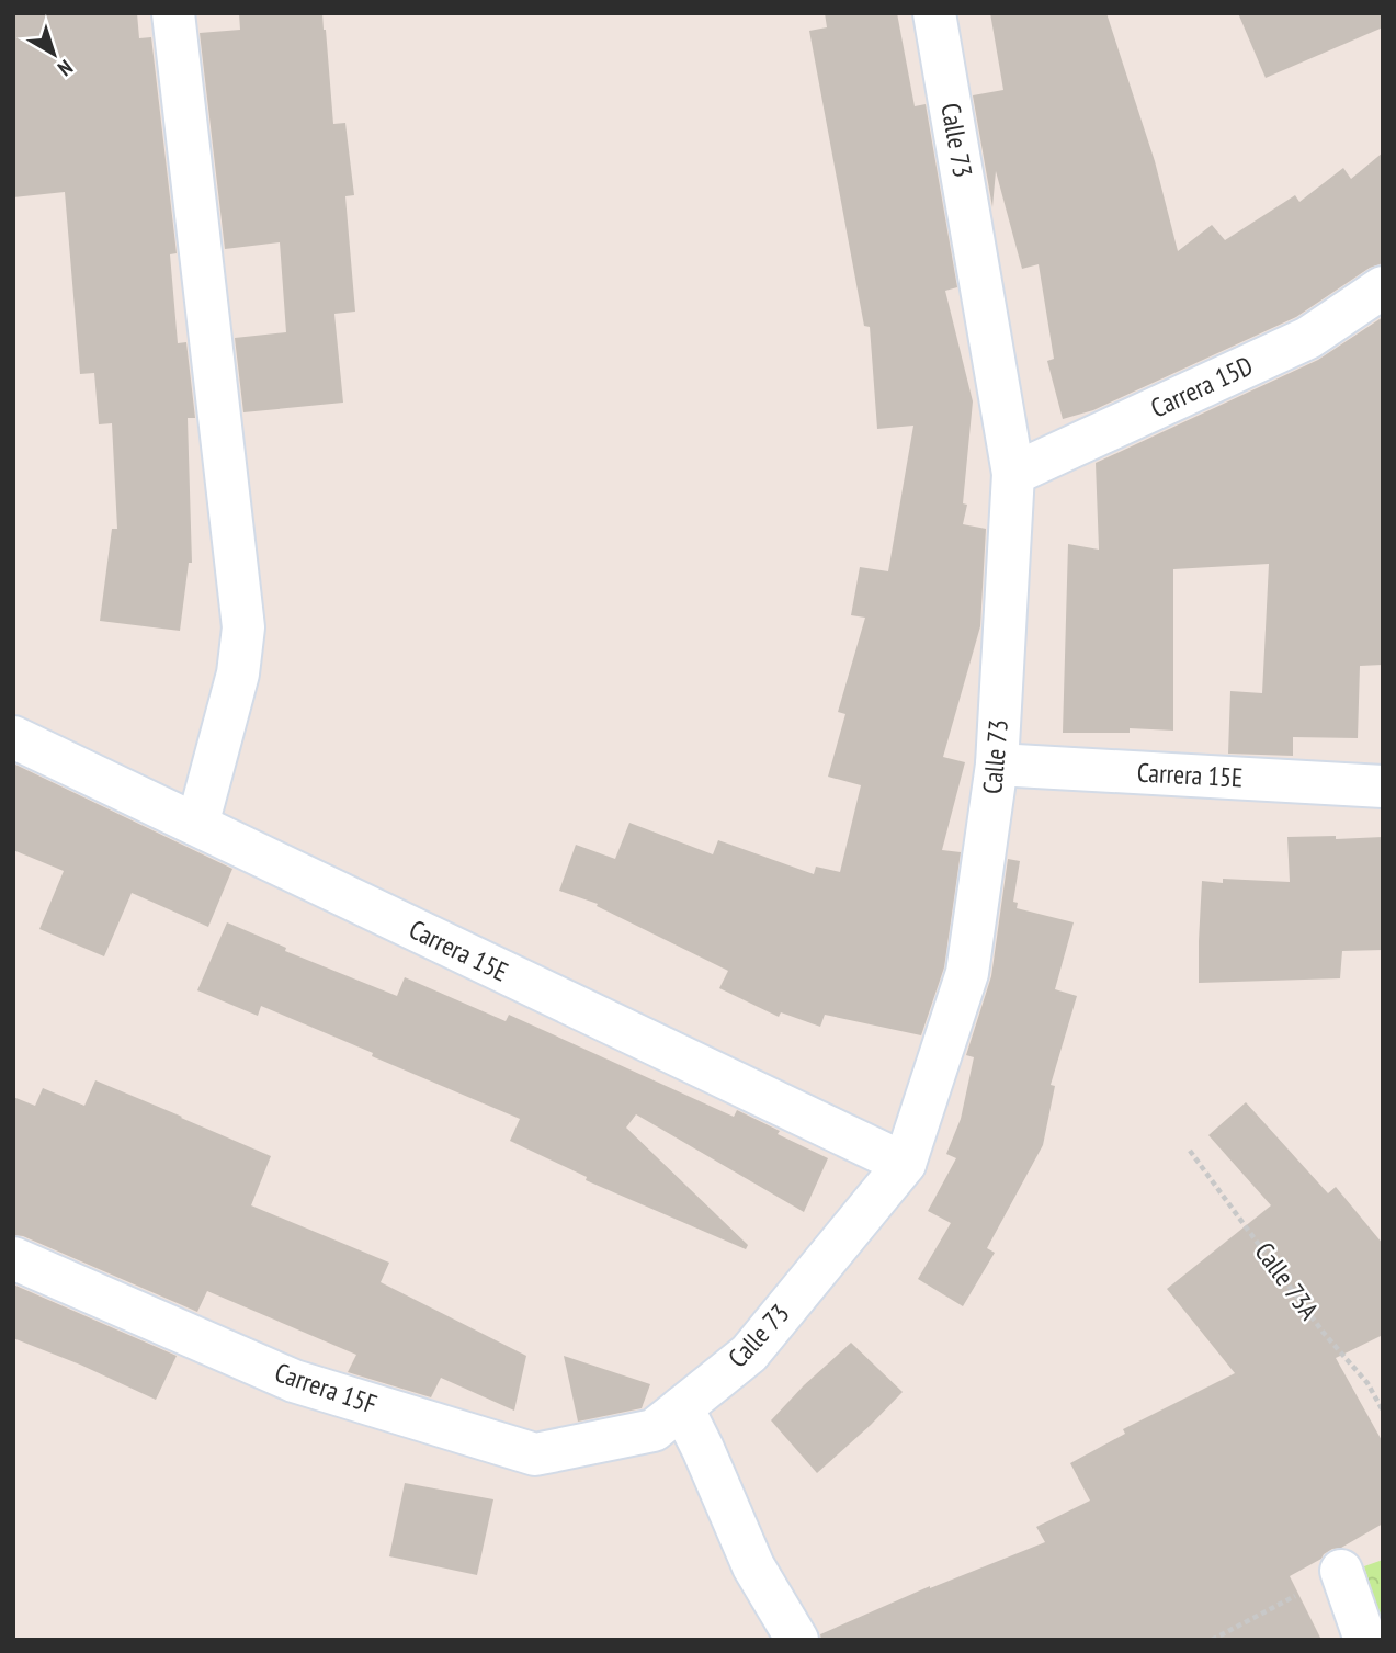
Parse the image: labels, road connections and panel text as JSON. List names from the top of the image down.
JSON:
{
  "streets": {
    "street": [
      "Calle 73",
      "Carrera 15D",
      "Carrera 15E",
      "Carrera 15F"
    ],
    "path": ["Calle 73A"]
  },
  "crossings": [
    ["Calle 73", "Carrera 15D"],
    ["Calle 73", "Carrera 15E"],
    ["Calle 73", "Carrera 15F"]
  ],
  "north": "bottom right"
}
